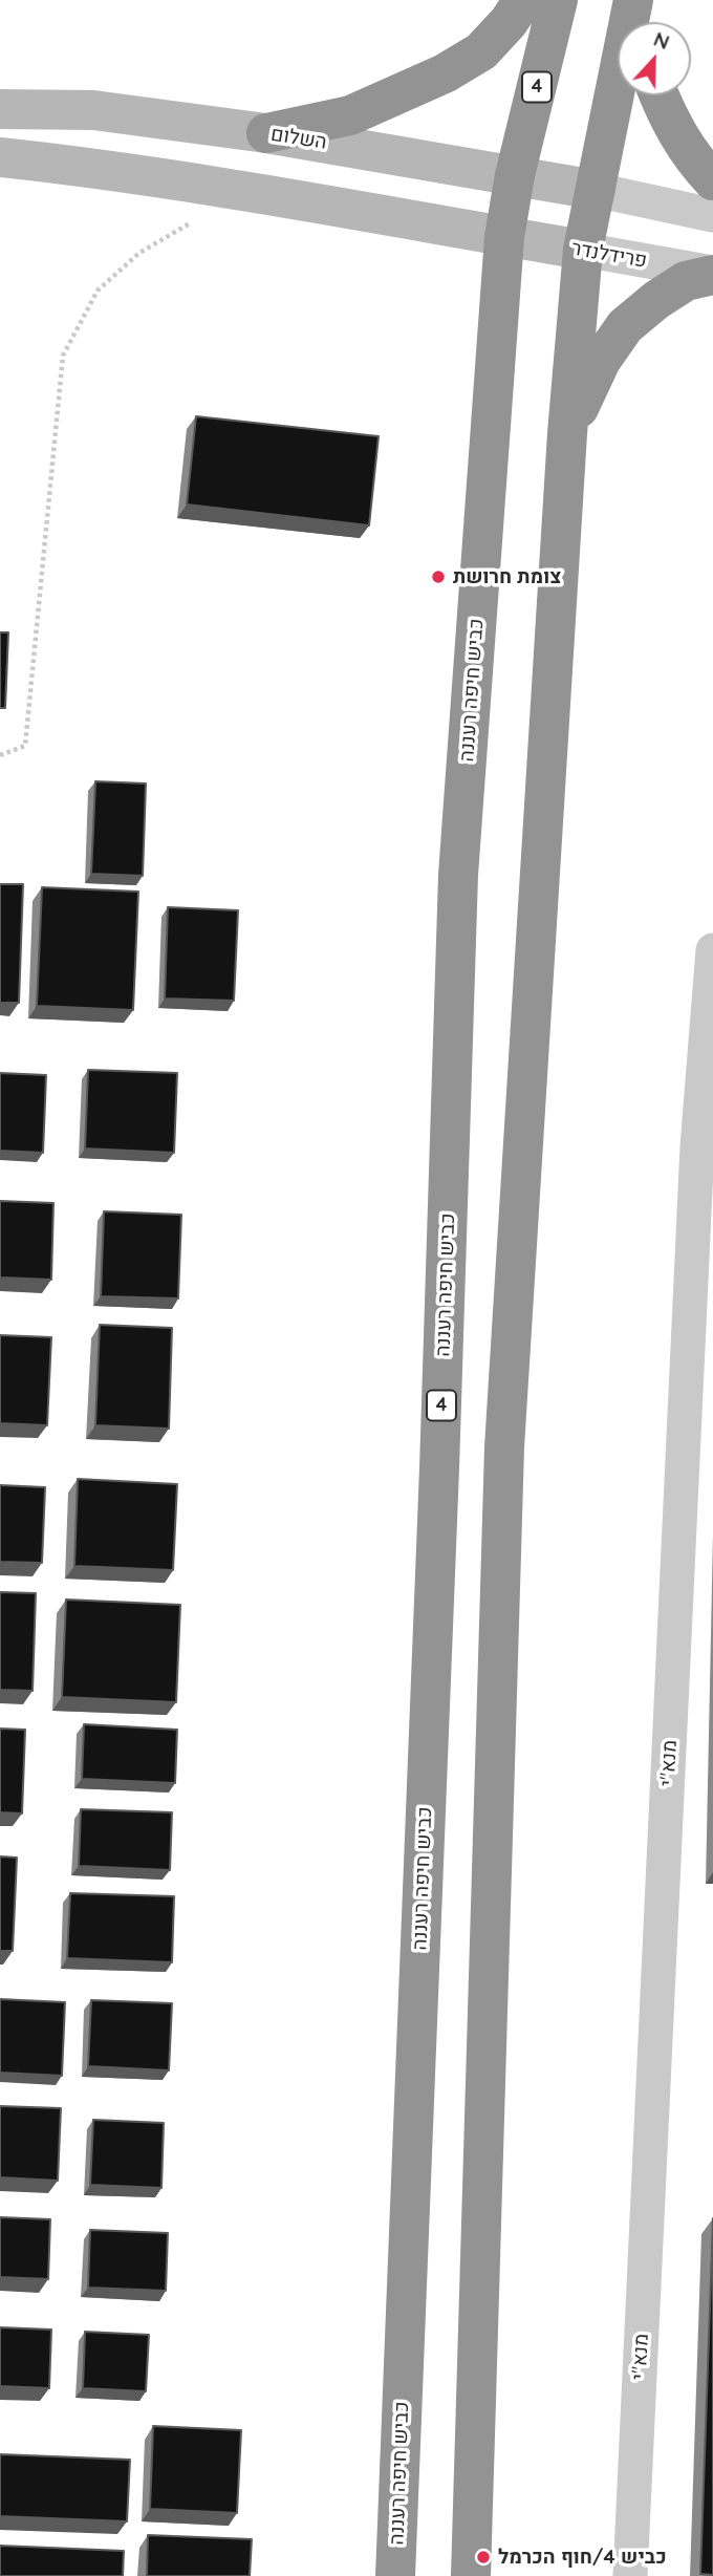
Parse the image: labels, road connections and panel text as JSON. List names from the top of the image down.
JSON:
{
  "streets": {
    "highway": ["4", "כביש חיפה רעננה"],
    "street": ["השלום", "פרידלנדר", "מנא\"י"]
  },
  "crossings": [
    ["השלום", "כביש חיפה רעננה"],
    ["פרידלנדר", "כביש חיפה רעננה"]
  ],
  "places": ["צומת חרושת", "כביש 4/חוף הכרמל"],
  "north": "top"
}
